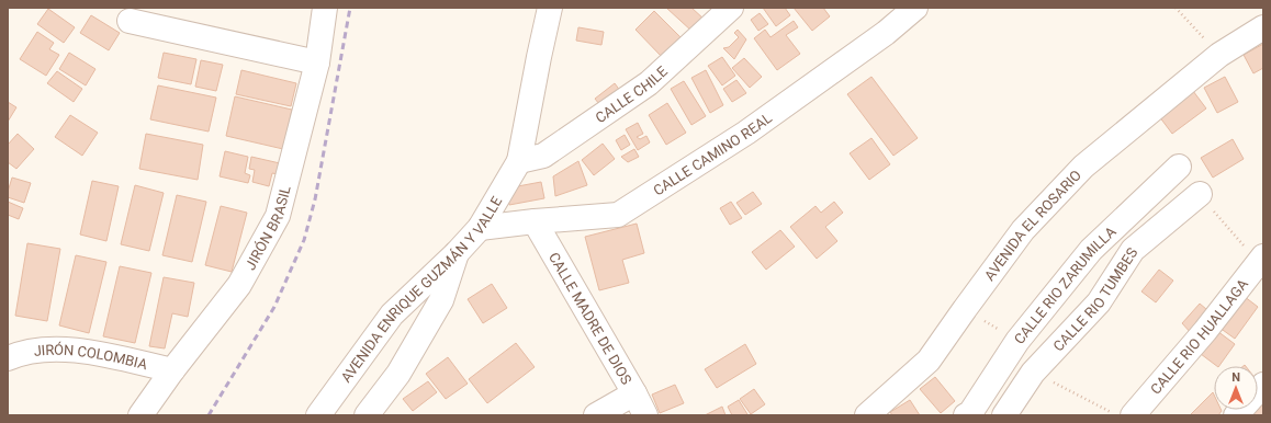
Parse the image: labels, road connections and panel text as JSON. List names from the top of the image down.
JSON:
{
  "streets": {
    "street": [
      "CALLE CHILE",
      "CALLE CAMINO REAL",
      "AVENIDA EL ROSARIO",
      "JIRÓN BRASIL",
      "CALLE RIO ZARUMILLA",
      "AVENIDA ENRIQUE GUZMÁN Y VALLE",
      "CALLE RIO TUMBES",
      "CALLE MADRE DE DIOS",
      "CALLE RIO HUALLAGA",
      "JIRÓN COLOMBIA"
    ]
  },
  "crossings": [
    ["CALLE CHILE", "AVENIDA ENRIQUE GUZMÁN Y VALLE"],
    ["CALLE CAMINO REAL", "AVENIDA ENRIQUE GUZMÁN Y VALLE"],
    ["CALLE CAMINO REAL", "CALLE MADRE DE DIOS"],
    ["JIRÓN BRASIL", "JIRÓN COLOMBIA"]
  ],
  "north": "top"
}
